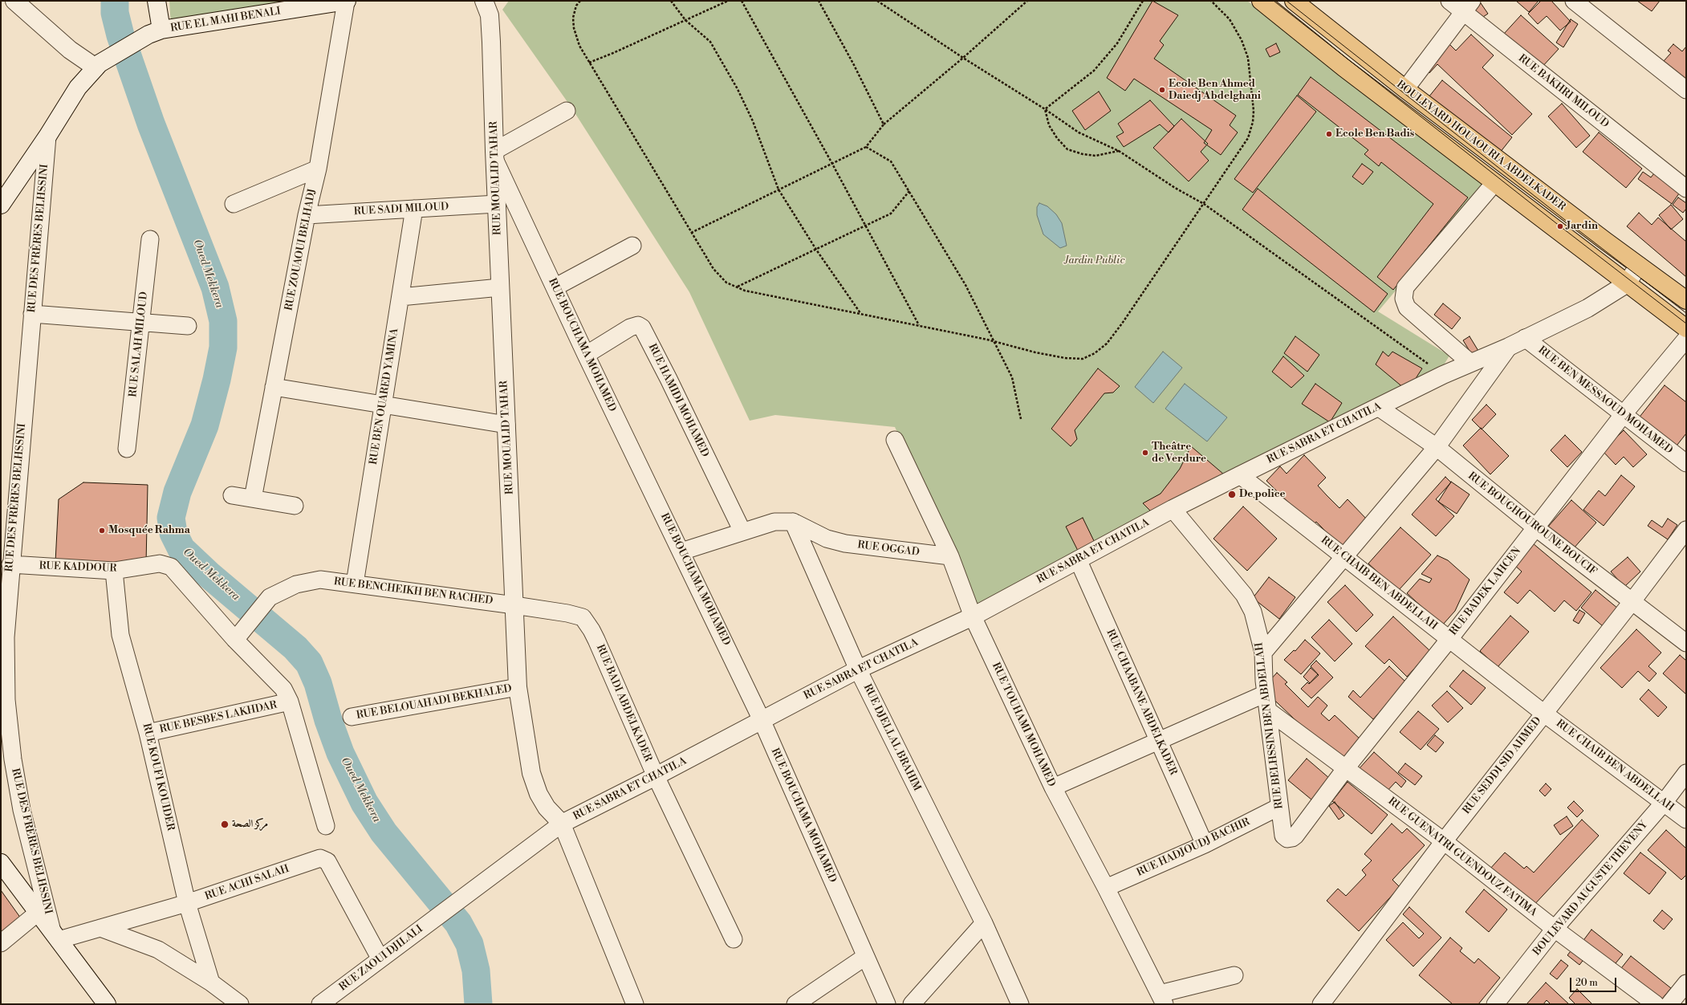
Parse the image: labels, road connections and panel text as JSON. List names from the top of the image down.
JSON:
{
  "streets": {
    "main road": ["BOULEVARD HOUAOURIA ABDELKADER"],
    "street": [
      "RUE EL MAHI BENALI",
      "RUE BAKHRI MILOUD",
      "RUE MOUALID TAHAR",
      "RUE SADI MILOUD",
      "RUE DES FRÈRES BELHSSINI",
      "RUE ZOUAOUI BELHADJ",
      "RUE SALAH MILOUD",
      "RUE BOUCHAMA MOHAMED",
      "RUE BEN OUARED YAMINA",
      "RUE HAMIDI MOHAMED",
      "RUE BEN MESSAOUD MOHAMED",
      "RUE SABRA ET CHATILA",
      "RUE BOUGHOUROUNE BOUCIF",
      "RUE OGGAD",
      "RUE KADDOUR",
      "RUE CHAIB BEN ABDELLAH",
      "RUE BENCHEIKH BEN RACHED",
      "RUE BADEK LAHCEN",
      "RUE BELOUAHADI BEKHALED",
      "RUE CHAABANE ABDELKADER",
      "RUE BADI ABDELKADER",
      "RUE BESBES LAKHDAR",
      "RUE TOUHAMI MOHAMED",
      "RUE BELHSSINI BEN ABDELLAH",
      "RUE DJELLAL BRAHIM",
      "RUE SEDDI SID AHMED",
      "RUE KOUFI KOUIDER",
      "RUE HADJOUDJ BACHIR",
      "RUE GUENATRI GUENDOUZ FATIMA",
      "RUE ACHI SALAH",
      "BOULEVARD AUGUSTE THEVENY",
      "RUE ZAOUI DJILALI"
    ]
  },
  "crossings": [
    ["RUE EL MAHI BENALI", "RUE ZOUAOUI BELHADJ"],
    ["BOULEVARD HOUAOURIA ABDELKADER", "RUE SABRA ET CHATILA"],
    ["RUE MOUALID TAHAR", "RUE SADI MILOUD"],
    ["RUE MOUALID TAHAR", "RUE BOUCHAMA MOHAMED"],
    ["RUE MOUALID TAHAR", "RUE SABRA ET CHATILA"],
    ["RUE MOUALID TAHAR", "RUE BENCHEIKH BEN RACHED"],
    ["RUE MOUALID TAHAR", "RUE BELOUAHADI BEKHALED"],
    ["RUE MOUALID TAHAR", "RUE BADI ABDELKADER"],
    ["RUE MOUALID TAHAR", "RUE ZAOUI DJILALI"],
    ["RUE SADI MILOUD", "RUE ZOUAOUI BELHADJ"],
    ["RUE SADI MILOUD", "RUE BEN OUARED YAMINA"],
    ["RUE DES FRÈRES BELHSSINI", "RUE KADDOUR"],
    ["RUE DES FRÈRES BELHSSINI", "RUE ACHI SALAH"],
    ["RUE BOUCHAMA MOHAMED", "RUE HAMIDI MOHAMED"],
    ["RUE BOUCHAMA MOHAMED", "RUE SABRA ET CHATILA"],
    ["RUE BEN OUARED YAMINA", "RUE BENCHEIKH BEN RACHED"],
    ["RUE BEN MESSAOUD MOHAMED", "RUE SABRA ET CHATILA"],
    ["RUE BEN MESSAOUD MOHAMED", "RUE BADEK LAHCEN"],
    ["RUE SABRA ET CHATILA", "RUE BOUGHOUROUNE BOUCIF"],
    ["RUE SABRA ET CHATILA", "RUE CHAIB BEN ABDELLAH"],
    ["RUE SABRA ET CHATILA", "RUE CHAABANE ABDELKADER"],
    ["RUE SABRA ET CHATILA", "RUE BADI ABDELKADER"],
    ["RUE SABRA ET CHATILA", "RUE TOUHAMI MOHAMED"],
    ["RUE SABRA ET CHATILA", "RUE BELHSSINI BEN ABDELLAH"],
    ["RUE SABRA ET CHATILA", "RUE DJELLAL BRAHIM"],
    ["RUE SABRA ET CHATILA", "RUE ZAOUI DJILALI"],
    ["RUE BOUGHOUROUNE BOUCIF", "RUE BADEK LAHCEN"],
    ["RUE BOUGHOUROUNE BOUCIF", "RUE SEDDI SID AHMED"],
    ["RUE OGGAD", "RUE TOUHAMI MOHAMED"],
    ["RUE OGGAD", "RUE DJELLAL BRAHIM"],
    ["RUE KADDOUR", "RUE BENCHEIKH BEN RACHED"],
    ["RUE KADDOUR", "RUE KOUFI KOUIDER"],
    ["RUE CHAIB BEN ABDELLAH", "RUE BADEK LAHCEN"],
    ["RUE CHAIB BEN ABDELLAH", "RUE SEDDI SID AHMED"],
    ["RUE CHAIB BEN ABDELLAH", "BOULEVARD AUGUSTE THEVENY"],
    ["RUE BENCHEIKH BEN RACHED", "RUE BADI ABDELKADER"],
    ["RUE BADEK LAHCEN", "RUE BELHSSINI BEN ABDELLAH"],
    ["RUE BADEK LAHCEN", "RUE GUENATRI GUENDOUZ FATIMA"],
    ["RUE CHAABANE ABDELKADER", "RUE HADJOUDJ BACHIR"],
    ["RUE BESBES LAKHDAR", "RUE KOUFI KOUIDER"],
    ["RUE TOUHAMI MOHAMED", "RUE HADJOUDJ BACHIR"],
    ["RUE BELHSSINI BEN ABDELLAH", "RUE HADJOUDJ BACHIR"],
    ["RUE BELHSSINI BEN ABDELLAH", "RUE GUENATRI GUENDOUZ FATIMA"],
    ["RUE SEDDI SID AHMED", "RUE GUENATRI GUENDOUZ FATIMA"],
    ["RUE KOUFI KOUIDER", "RUE ACHI SALAH"],
    ["RUE GUENATRI GUENDOUZ FATIMA", "BOULEVARD AUGUSTE THEVENY"],
    ["RUE ACHI SALAH", "RUE ZAOUI DJILALI"]
  ],
  "water": ["Oued Mekkera"],
  "parks": ["Jardin Public"],
  "places": [
    "Ecole Ben Ahmed Daiedj Abdelghani",
    "Ecole Ben Badis",
    "Jardin",
    "Theâtre de Verdure",
    "De police",
    "Mosquée Rahma",
    "مركز الصحة"
  ],
  "scale_bar": "20 m"
}
